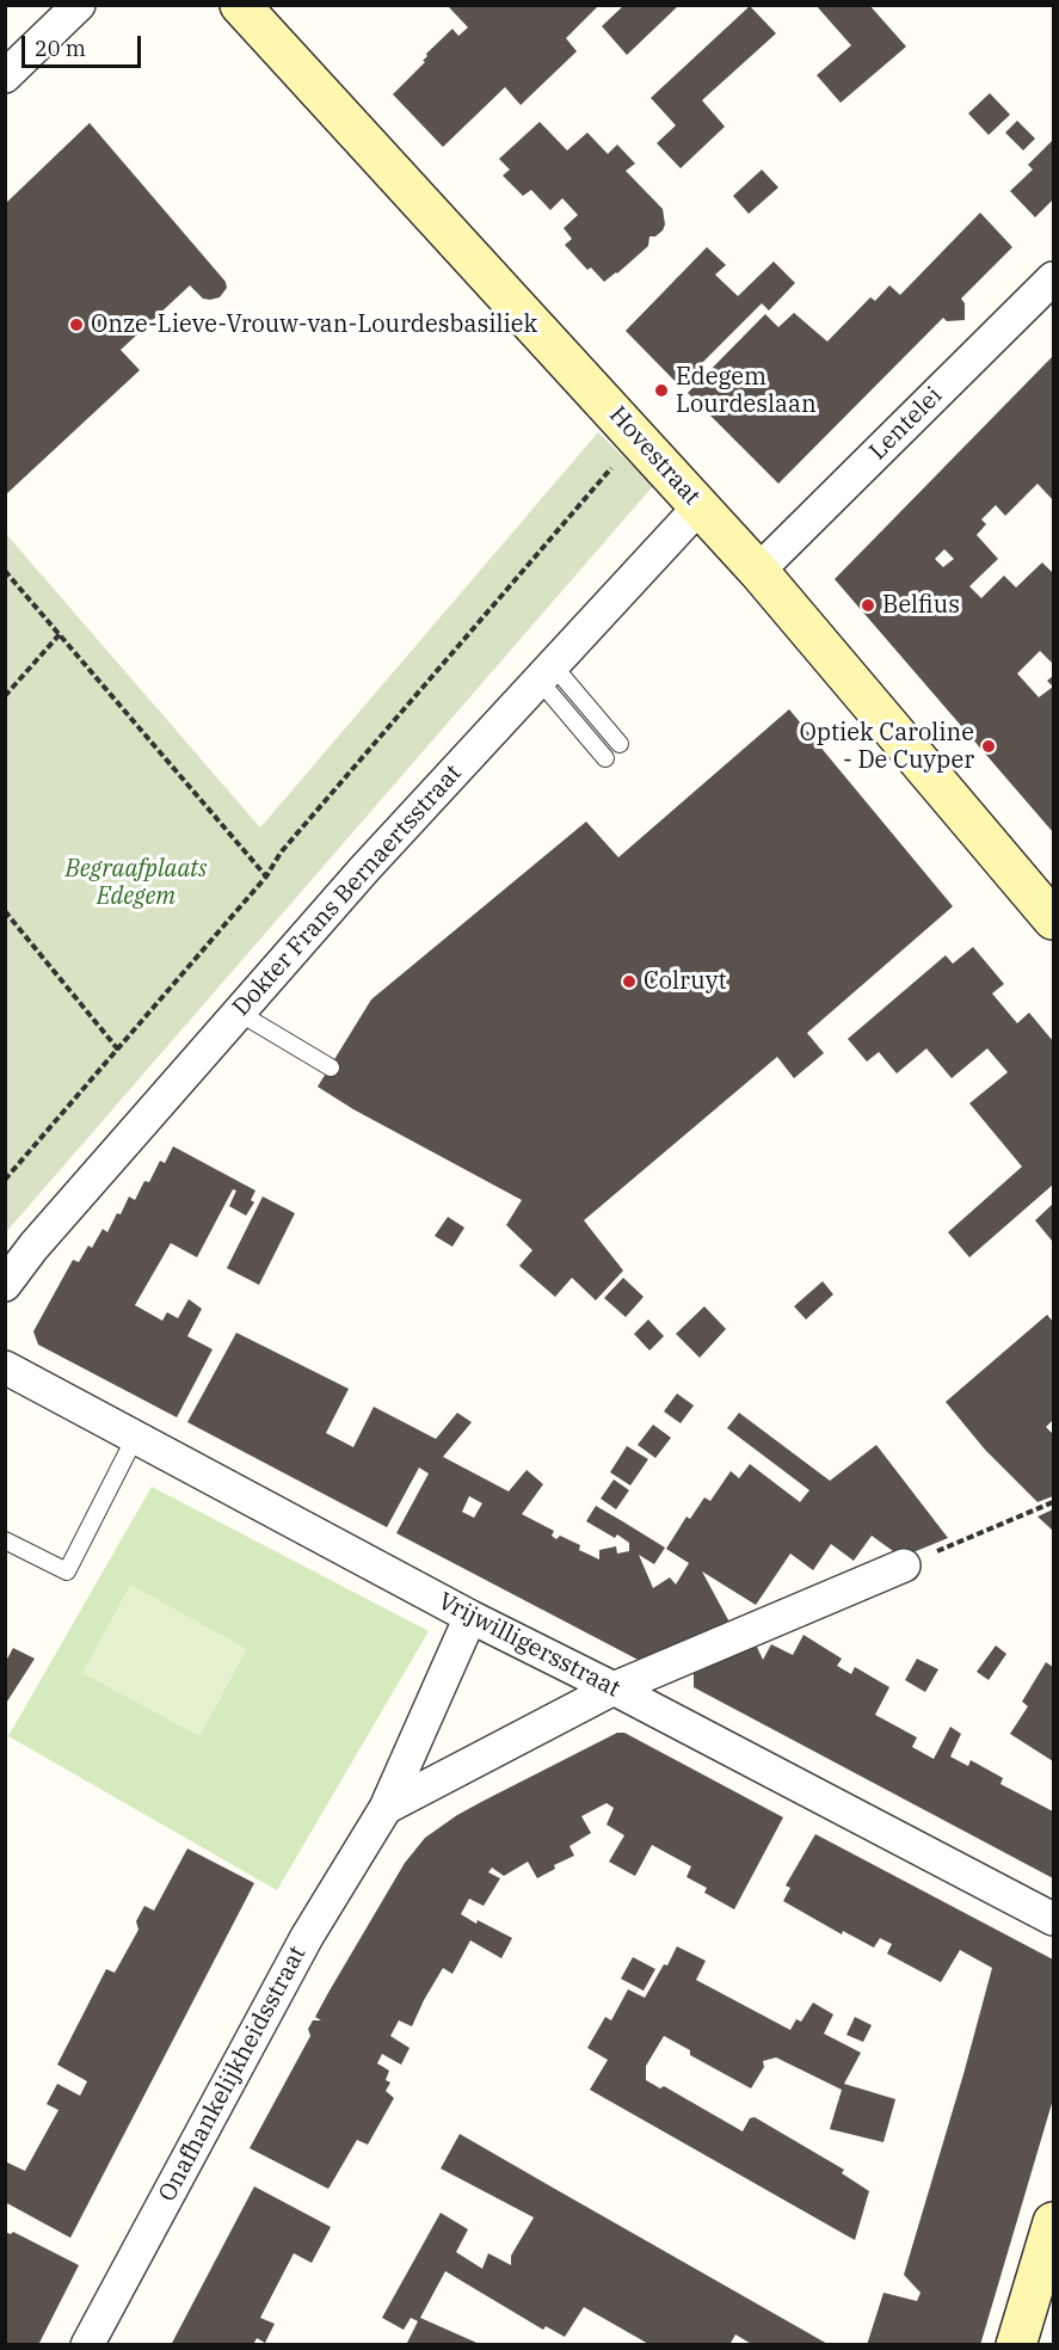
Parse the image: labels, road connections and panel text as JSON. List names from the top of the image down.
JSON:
{
  "streets": {
    "street": [
      "Lentelei",
      "Hovestraat",
      "Dokter Frans Bernaertsstraat",
      "Vrijwilligersstraat",
      "Onafhankelijkheidsstraat"
    ]
  },
  "crossings": [
    ["Lentelei", "Hovestraat"],
    ["Hovestraat", "Dokter Frans Bernaertsstraat"],
    ["Vrijwilligersstraat", "Onafhankelijkheidsstraat"]
  ],
  "parks": ["Begraafplaats Edegem"],
  "places": [
    "Onze-Lieve-Vrouw-van-Lourdesbasiliek",
    "Edegem Lourdeslaan",
    "Belfius",
    "Optiek Caroline - De Cuyper",
    "Colruyt"
  ],
  "scale_bar": "20 m"
}
